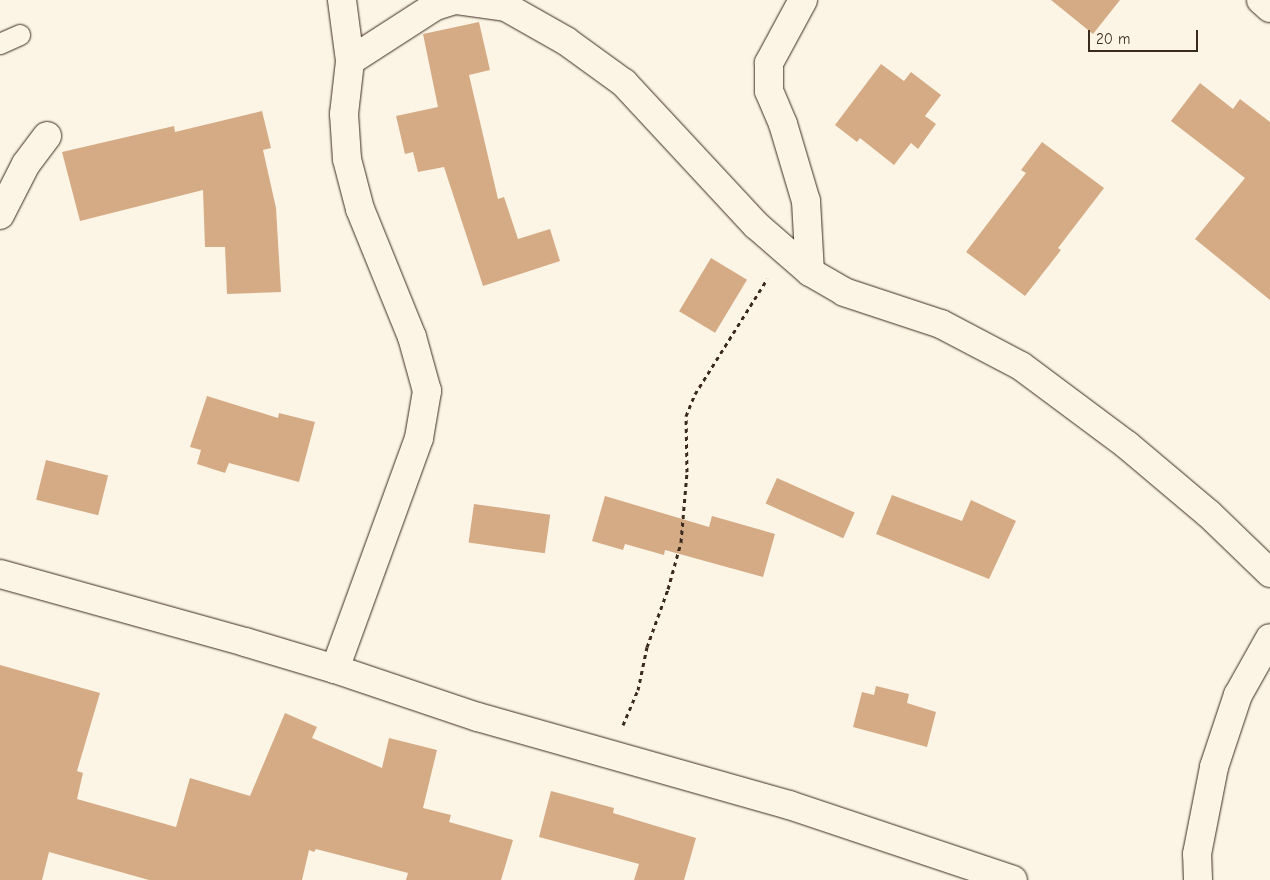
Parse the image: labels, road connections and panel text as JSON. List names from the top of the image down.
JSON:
{
  "scale_bar": "20 m"
}
